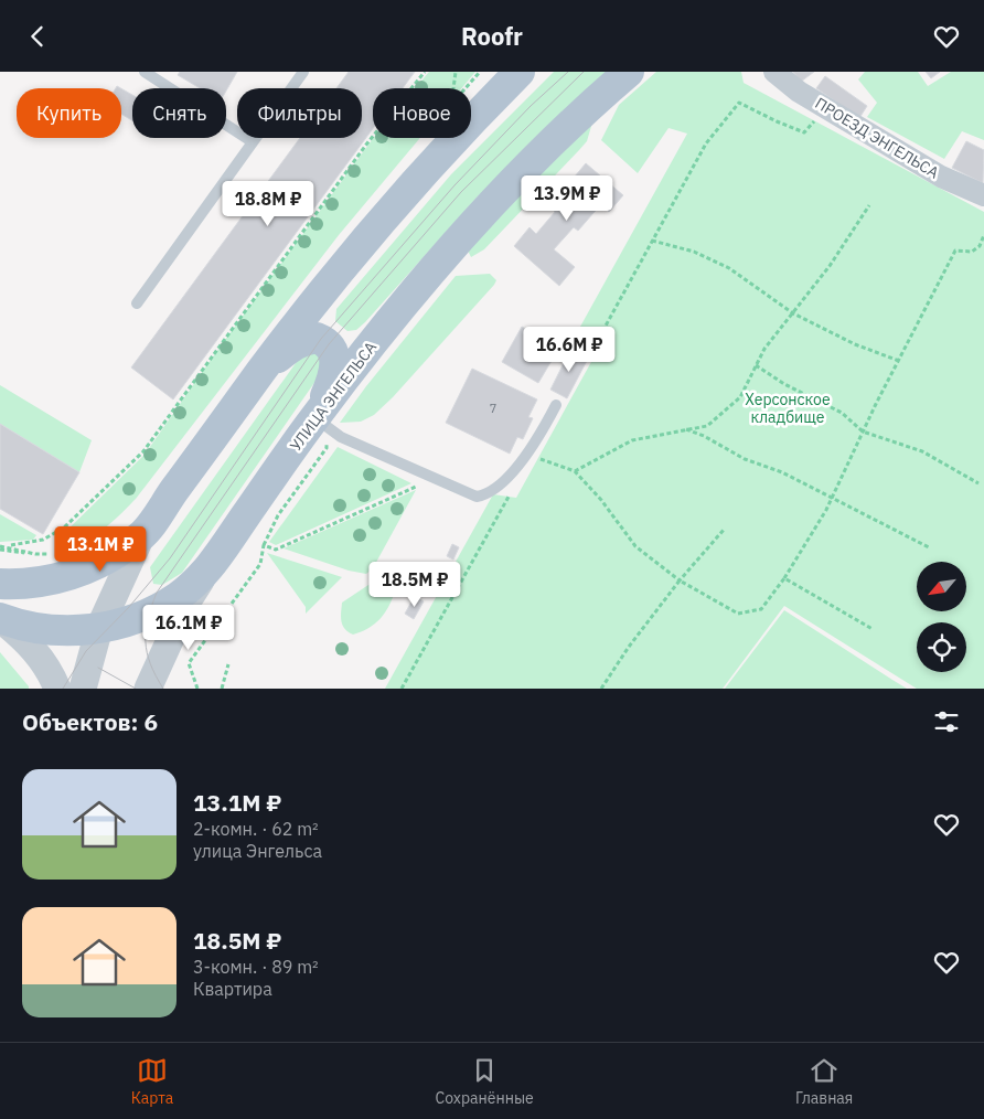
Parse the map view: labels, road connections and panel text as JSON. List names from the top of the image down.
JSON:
{
  "streets": {
    "main road": ["УЛИЦА ЭНГЕЛЬСА"],
    "street": ["ПРОЕЗД ЭНГЕЛЬСА"]
  },
  "parks": ["Херсонское кладбище"],
  "house_numbers": ["7"],
  "north": "bottom left",
  "page": {
    "header": "Roofr",
    "chip": [
      "Купить",
      "Снять",
      "Фильтры",
      "Новое"
    ],
    "price": [
      "13.9M ₽",
      "18.8M ₽",
      "16.6M ₽",
      "13.1M ₽",
      "18.5M ₽",
      "16.1M ₽"
    ],
    "heading": "Объектов: 6",
    "list": [
      {
        "name": "13.1M ₽",
        "note": "2-комн. · 62 m² · улица Энгельса"
      },
      {
        "name": "18.5M ₽",
        "note": "3-комн. · 89 m² · Квартира"
      }
    ],
    "tabs": ["Карта", "Сохранённые", "Главная"]
  }
}
